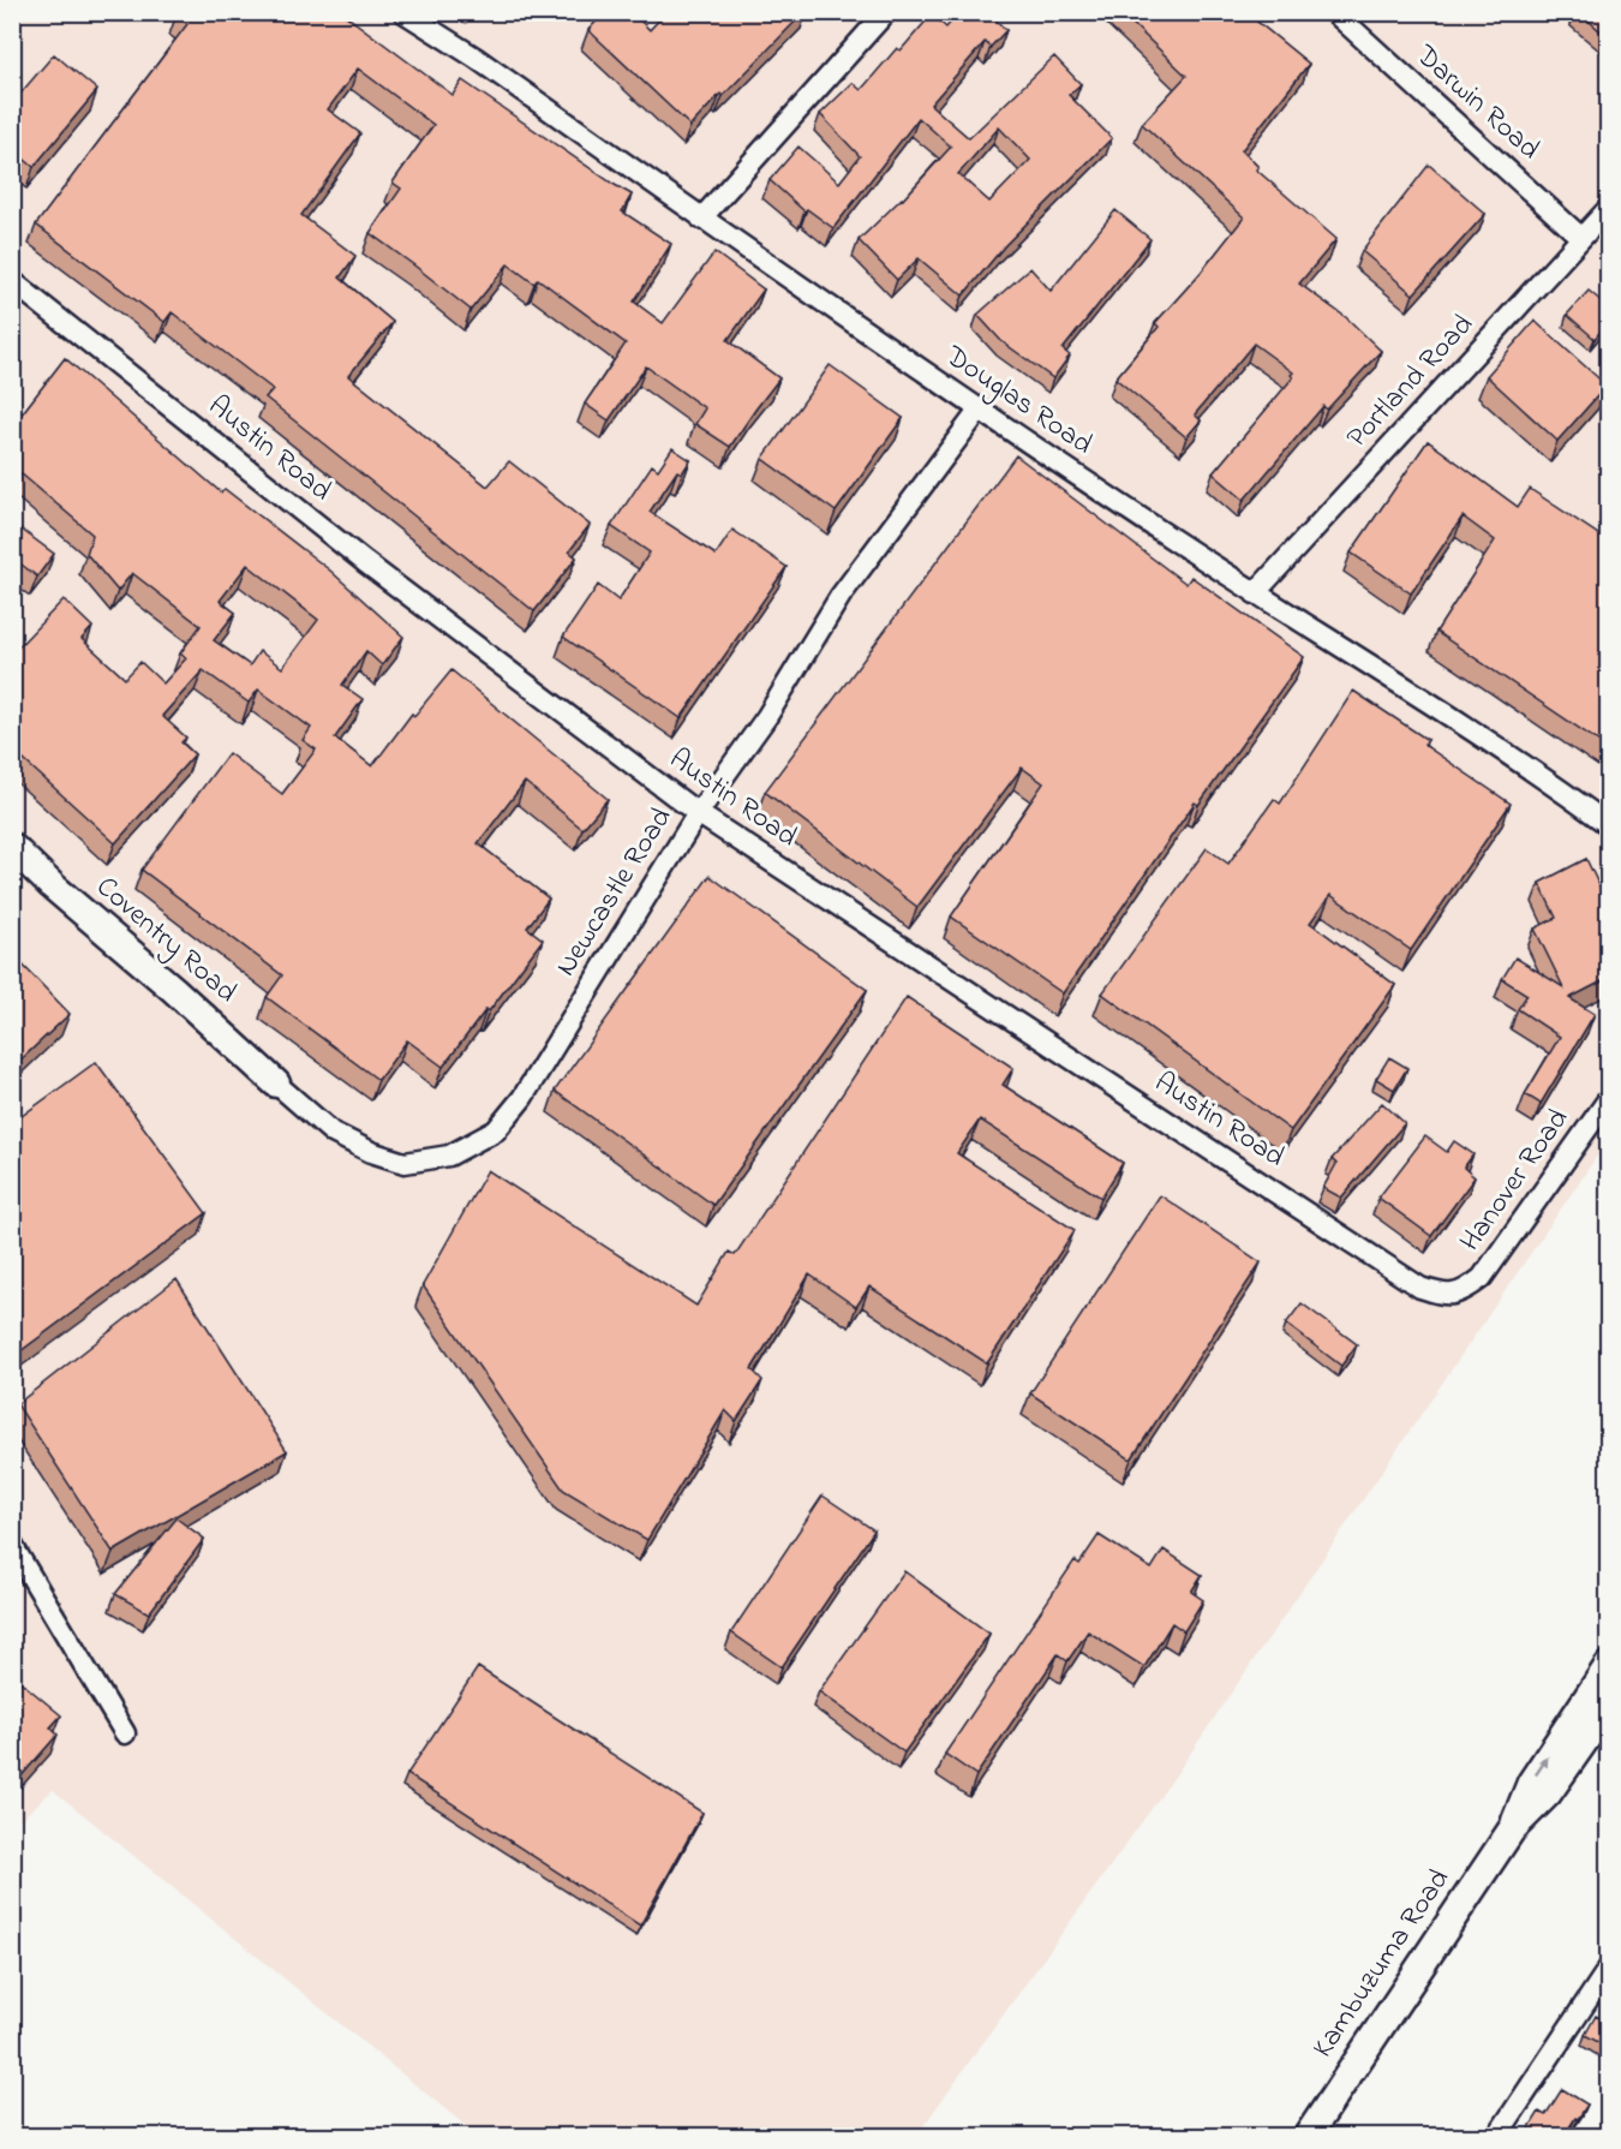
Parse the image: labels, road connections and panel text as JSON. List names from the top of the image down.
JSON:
{
  "streets": {
    "main road": ["Coventry Road", "Kambuzuma Road"],
    "street": [
      "Darwin Road",
      "Portland Road",
      "Douglas Road",
      "Austin Road",
      "Newcastle Road",
      "Hanover Road"
    ]
  },
  "crossings": [
    ["Darwin Road", "Portland Road"],
    ["Portland Road", "Douglas Road"],
    ["Douglas Road", "Newcastle Road"],
    ["Austin Road", "Newcastle Road"],
    ["Austin Road", "Hanover Road"],
    ["Newcastle Road", "Coventry Road"]
  ]
}
